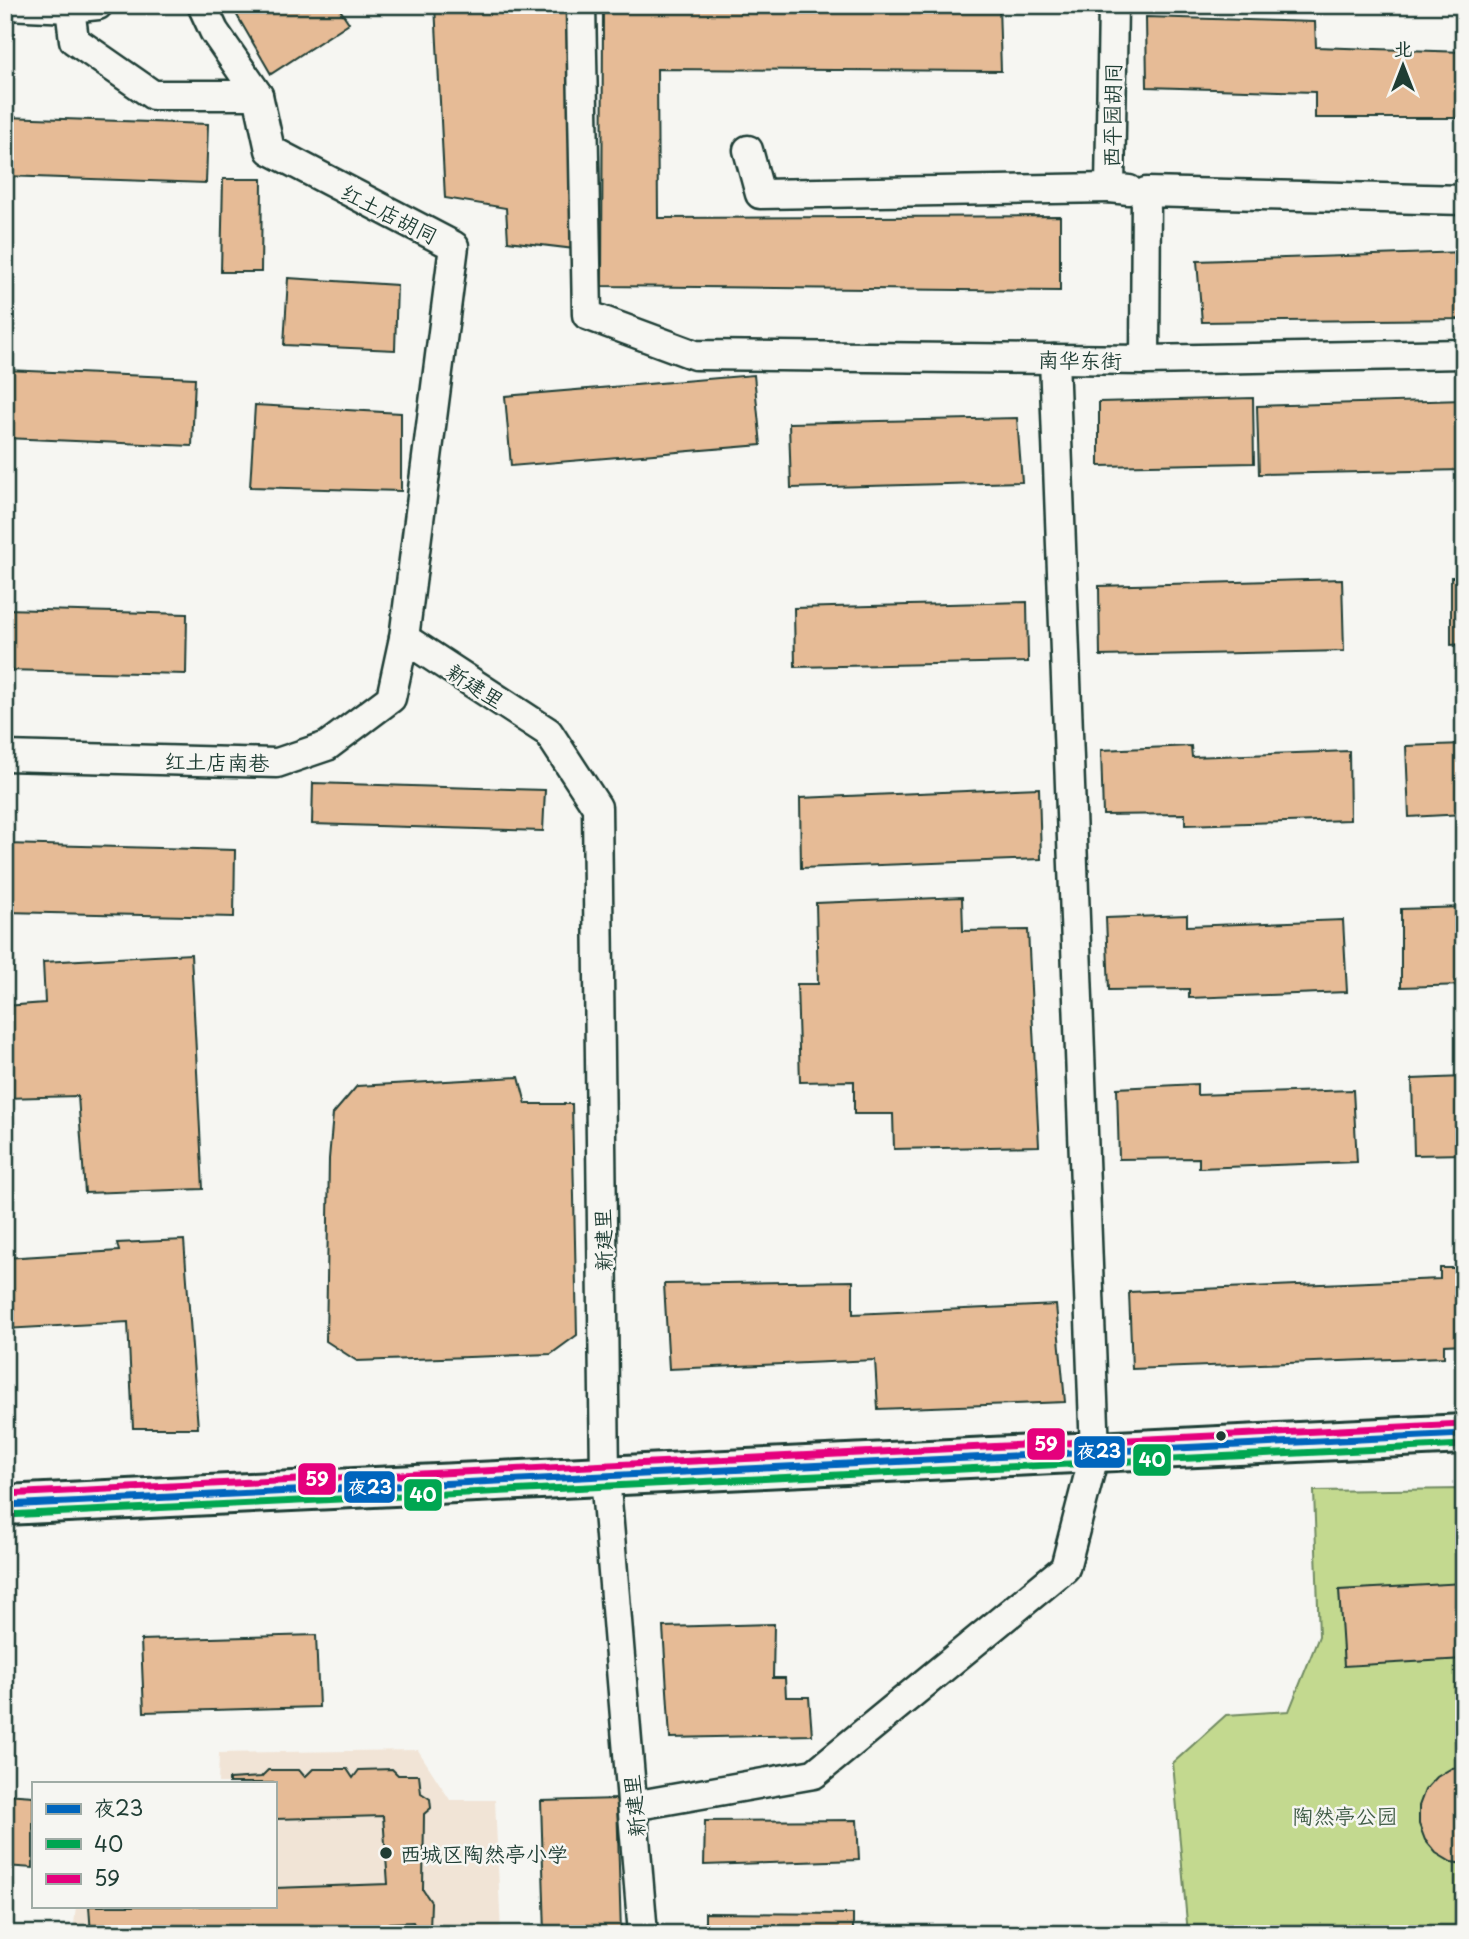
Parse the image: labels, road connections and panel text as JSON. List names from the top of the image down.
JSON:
{
  "streets": {
    "street": [
      "西平园胡同",
      "红土店胡同",
      "南华东街",
      "新建里",
      "红土店南巷"
    ]
  },
  "crossings": [
    ["红土店胡同", "新建里"],
    ["红土店胡同", "红土店南巷"],
    ["新建里", "红土店南巷"]
  ],
  "parks": ["陶然亭公园"],
  "places": ["西城区陶然亭小学"],
  "lines": ["transit line 59", "transit line 夜23", "transit line 40"],
  "legend": ["夜23", "40", "59"],
  "north": "top"
}
